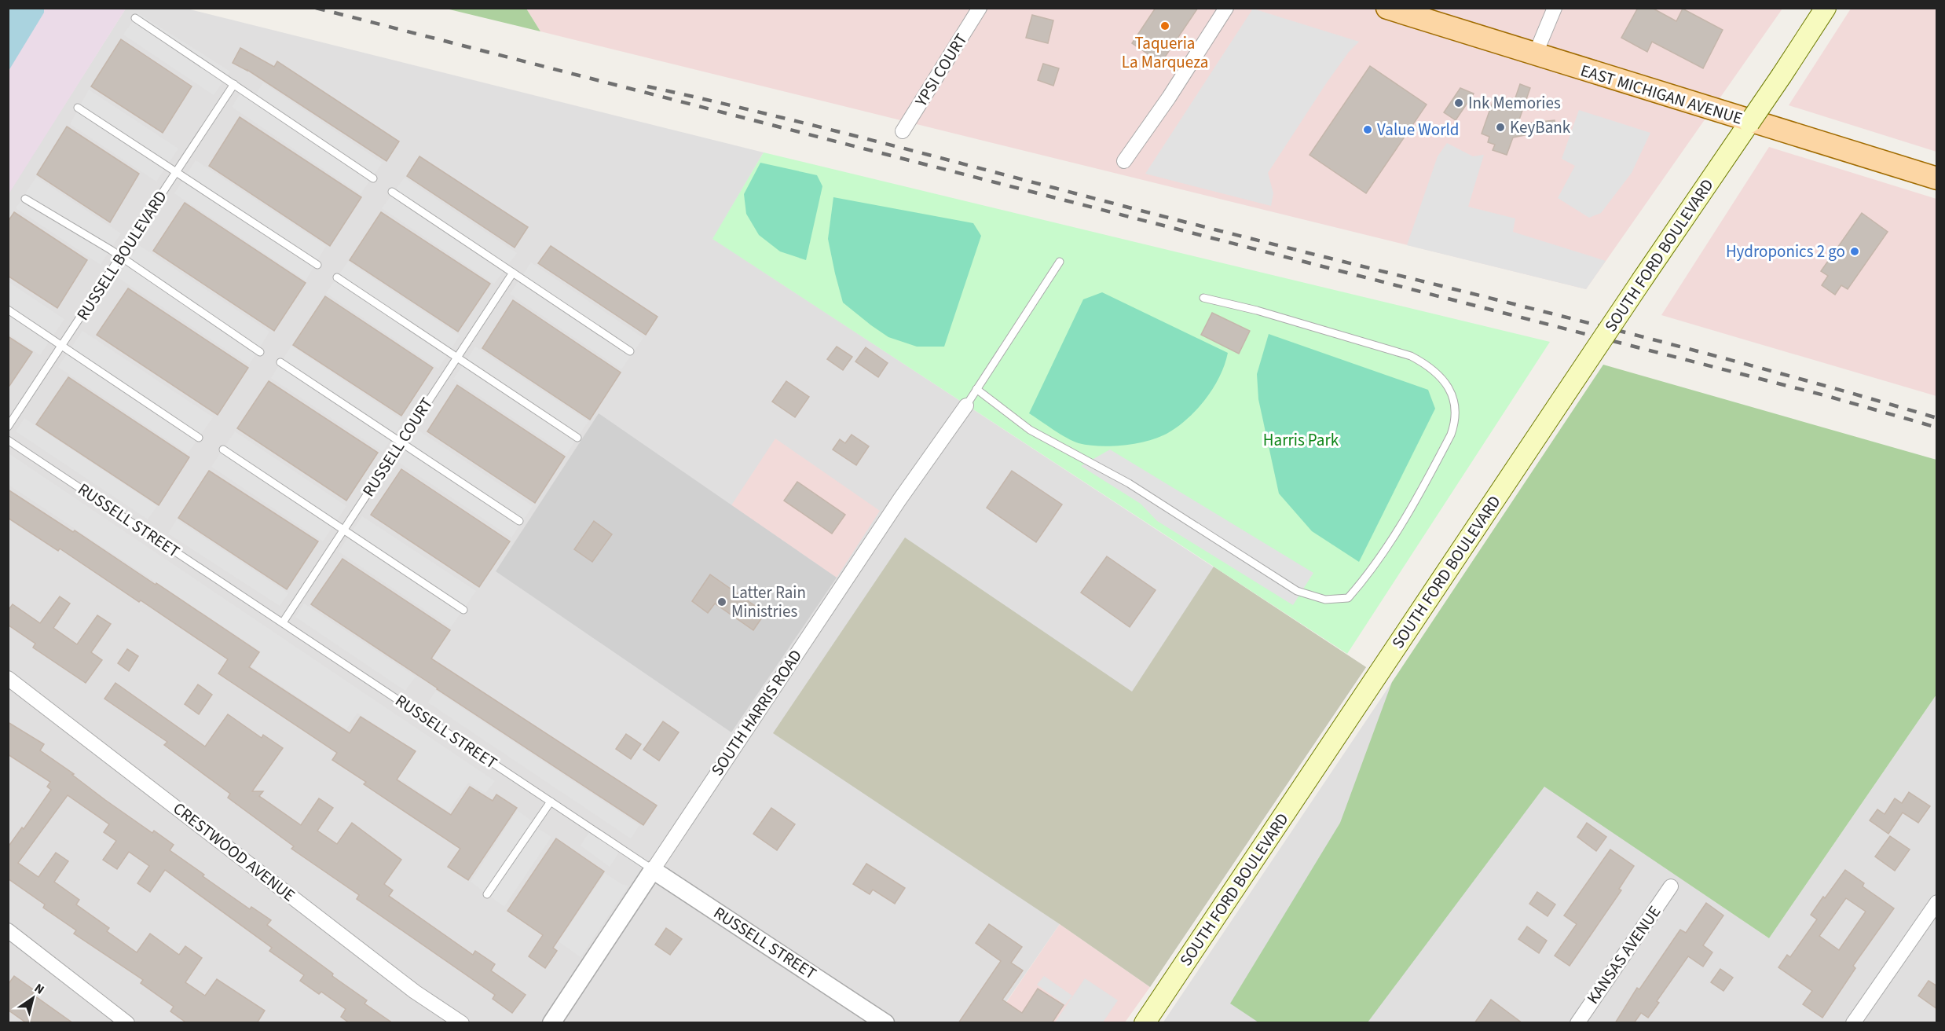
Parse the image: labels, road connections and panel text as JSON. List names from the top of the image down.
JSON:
{
  "streets": {
    "main road": ["EAST MICHIGAN AVENUE", "SOUTH FORD BOULEVARD"],
    "street": [
      "YPSI COURT",
      "RUSSELL STREET",
      "SOUTH HARRIS ROAD",
      "CRESTWOOD AVENUE",
      "KANSAS AVENUE"
    ],
    "lane": ["RUSSELL BOULEVARD", "RUSSELL COURT"]
  },
  "crossings": [
    ["RUSSELL COURT", "RUSSELL STREET"],
    ["RUSSELL STREET", "SOUTH HARRIS ROAD"]
  ],
  "parks": ["Harris Park"],
  "places": [
    "Taqueria La Marqueza",
    "Ink Memories",
    "KeyBank",
    "Value World",
    "Hydroponics 2 go",
    "Latter Rain Ministries"
  ],
  "north": "top right"
}
